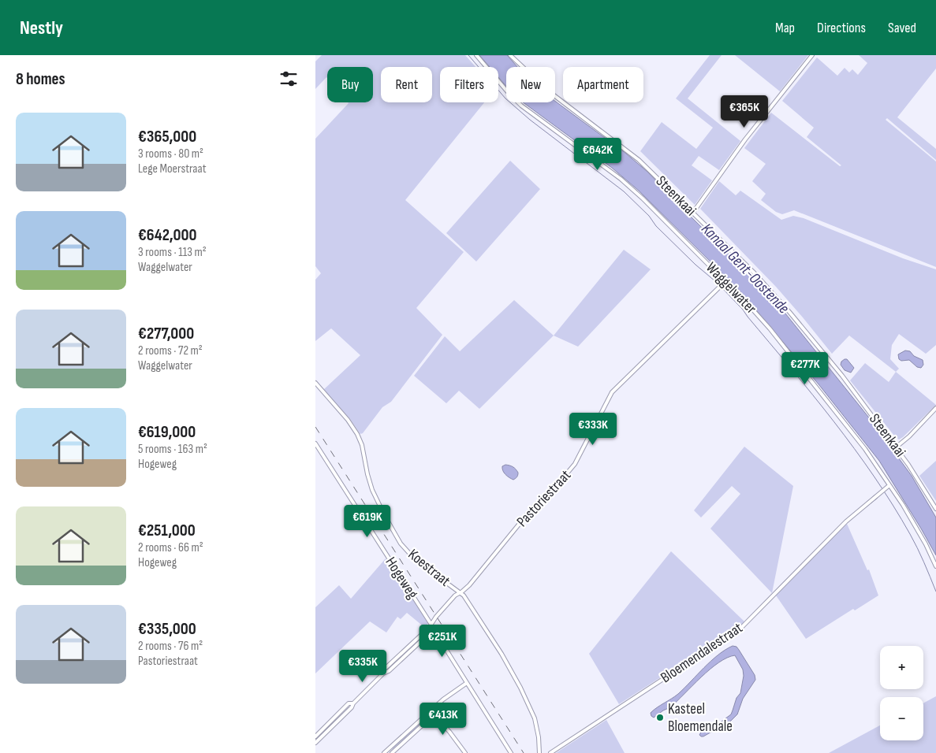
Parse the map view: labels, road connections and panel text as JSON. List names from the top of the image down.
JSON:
{
  "streets": {
    "street": [
      "Steenkaai",
      "Waggelwater",
      "Pastoriestraat",
      "Koestraat",
      "Hogeweg",
      "Bloemendalestraat"
    ]
  },
  "crossings": [
    ["Waggelwater", "Pastoriestraat"],
    ["Waggelwater", "Bloemendalestraat"],
    ["Pastoriestraat", "Koestraat"],
    ["Pastoriestraat", "Hogeweg"]
  ],
  "water": ["Kanaal Gent-Oostende"],
  "places": ["Kasteel Bloemendale"],
  "page": {
    "header": "Nestly",
    "nav": ["Map", "Directions", "Saved"],
    "heading": "8 homes",
    "chip": [
      "Buy",
      "Rent",
      "Filters",
      "New",
      "Apartment"
    ],
    "price": [
      "€365K",
      "€642K",
      "€277K",
      "€333K",
      "€619K",
      "€251K",
      "€335K",
      "€413K"
    ],
    "list": [
      {
        "name": "€365,000",
        "note": "3 rooms · 80 m² · Lege Moerstraat"
      },
      {
        "name": "€642,000",
        "note": "3 rooms · 113 m² · Waggelwater"
      },
      {
        "name": "€277,000",
        "note": "2 rooms · 72 m² · Waggelwater"
      },
      {
        "name": "€619,000",
        "note": "5 rooms · 163 m² · Hogeweg"
      },
      {
        "name": "€251,000",
        "note": "2 rooms · 66 m² · Hogeweg"
      },
      {
        "name": "€335,000",
        "note": "2 rooms · 76 m² · Pastoriestraat"
      }
    ],
    "map_buttons": ["+", "−"]
  }
}
